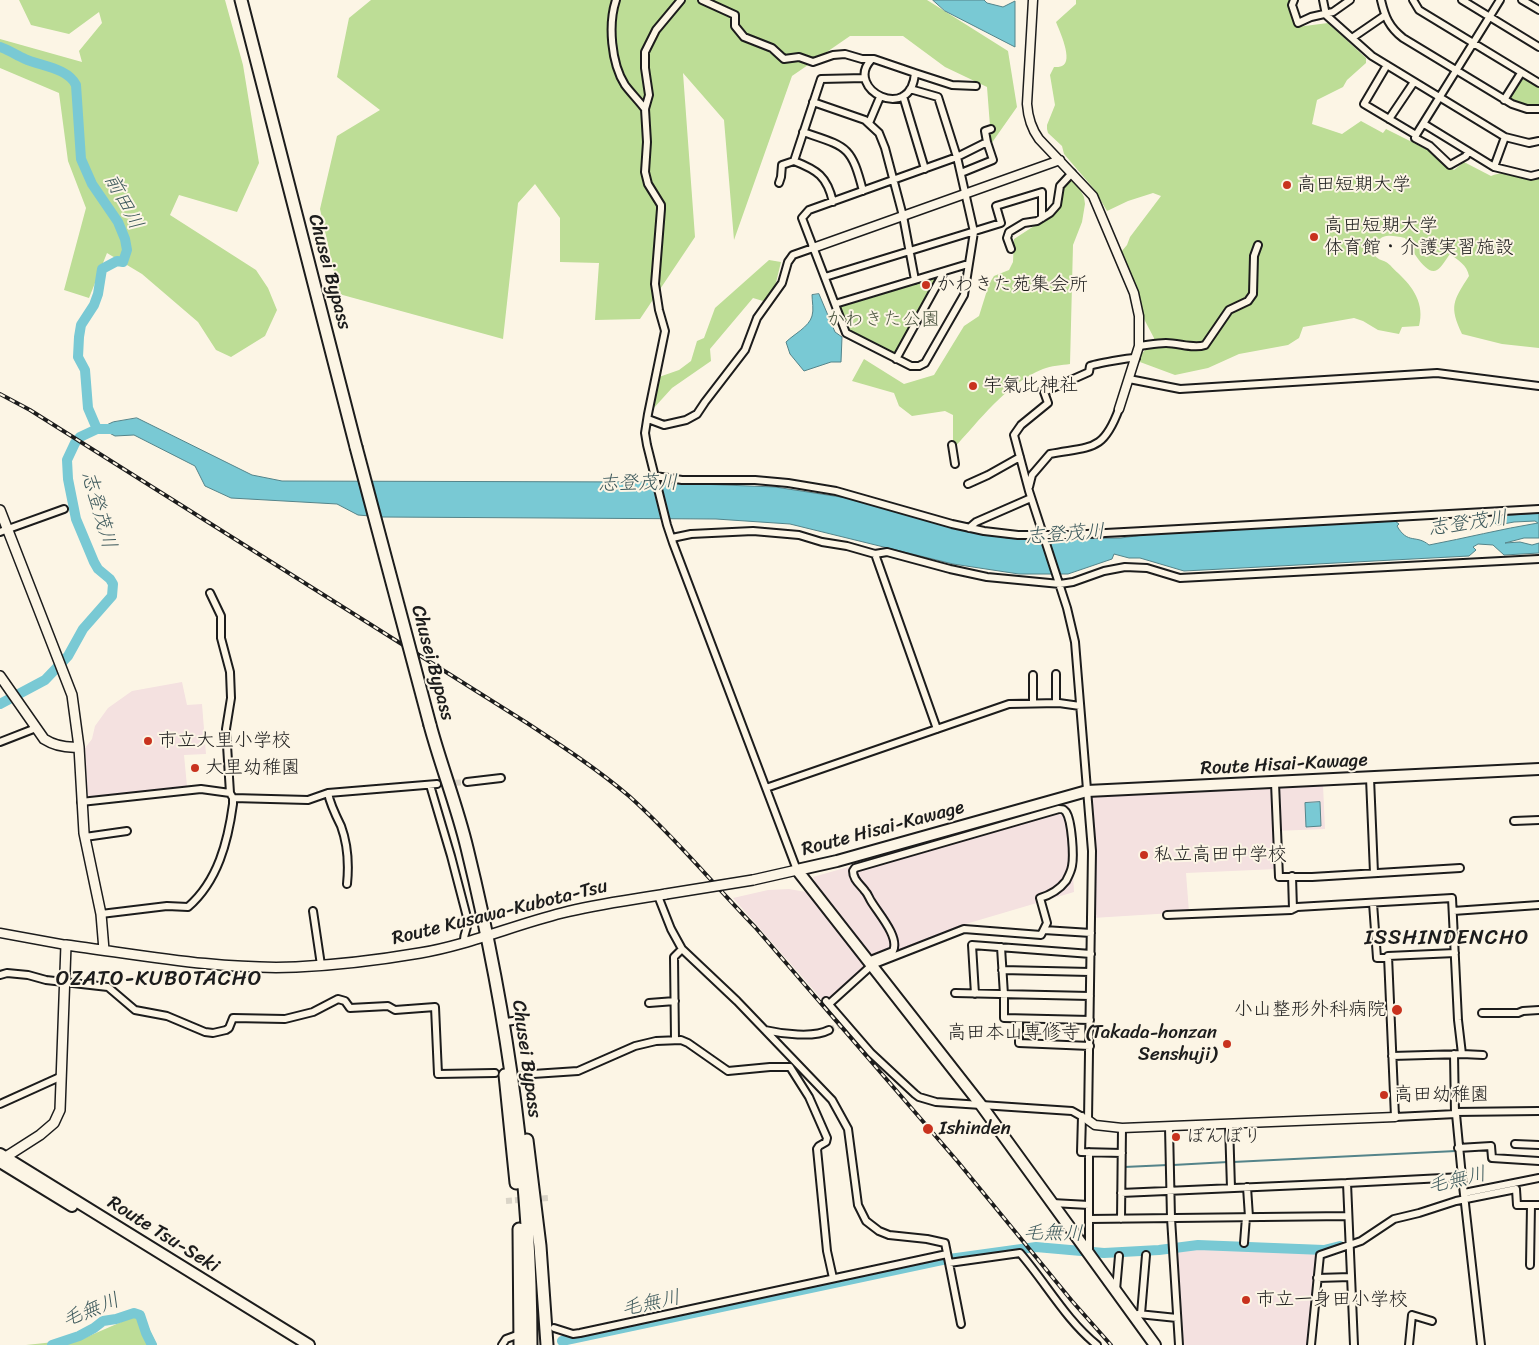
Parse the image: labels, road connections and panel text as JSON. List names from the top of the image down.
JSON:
{
  "streets": {
    "highway": ["Chusei Bypass"],
    "main road": ["Route Hisai-Kawage", "Route Kusawa-Kubota-Tsu", "Route Tsu-Seki"]
  },
  "crossings": [
    ["Chusei Bypass", "Route Kusawa-Kubota-Tsu"],
    ["Route Hisai-Kawage", "Route Kusawa-Kubota-Tsu"]
  ],
  "districts": ["ISSHINDENCHO", "OZATO-KUBOTACHO"],
  "water": ["前田川", "志登茂川", "毛無川"],
  "parks": ["かわきた公園"],
  "places": [
    "高田短期大学",
    "高田短期大学 体育館・介護実習施設",
    "かわきた苑集会所",
    "宇氣比神社",
    "市立大里小学校",
    "大里幼稚園",
    "私立高田中学校",
    "小山整形外科病院",
    "高田本山専修寺 (Takada-honzan Senshuji)",
    "高田幼稚園",
    "Ishinden",
    "ぼんぼり",
    "市立一身田小学校"
  ]
}
